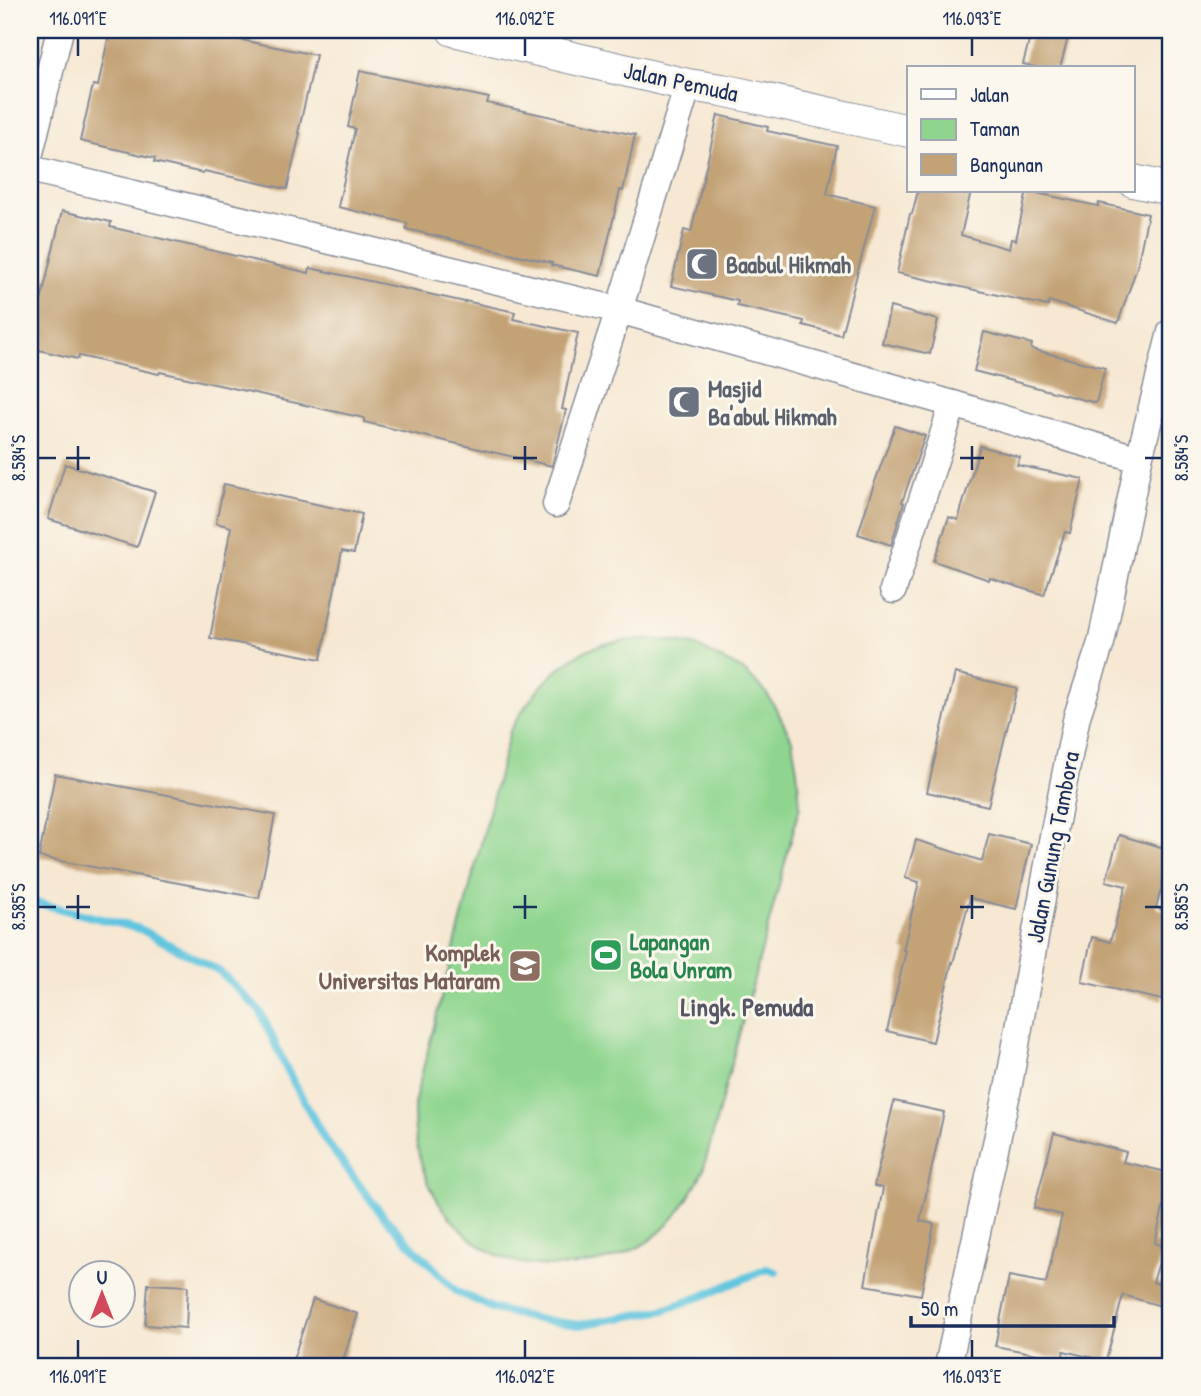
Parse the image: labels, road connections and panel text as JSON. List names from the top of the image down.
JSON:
{
  "streets": {
    "street": ["Jalan Pemuda", "Jalan Gunung Tambora"]
  },
  "districts": ["Lingk. Pemuda"],
  "places": {
    "mosque": ["Baabul Hikmah", "Masjid Ba'abul Hikmah"],
    "sports": ["Lapangan Bola Unram"],
    "school or university": ["Komplek Universitas Mataram"]
  },
  "legend": ["Jalan", "Taman", "Bangunan"],
  "scale_bar": "50 m",
  "north": "top",
  "coordinates": [
    "116.091°E",
    "116.092°E",
    "116.093°E",
    "8.584°S",
    "8.585°S"
  ]
}
